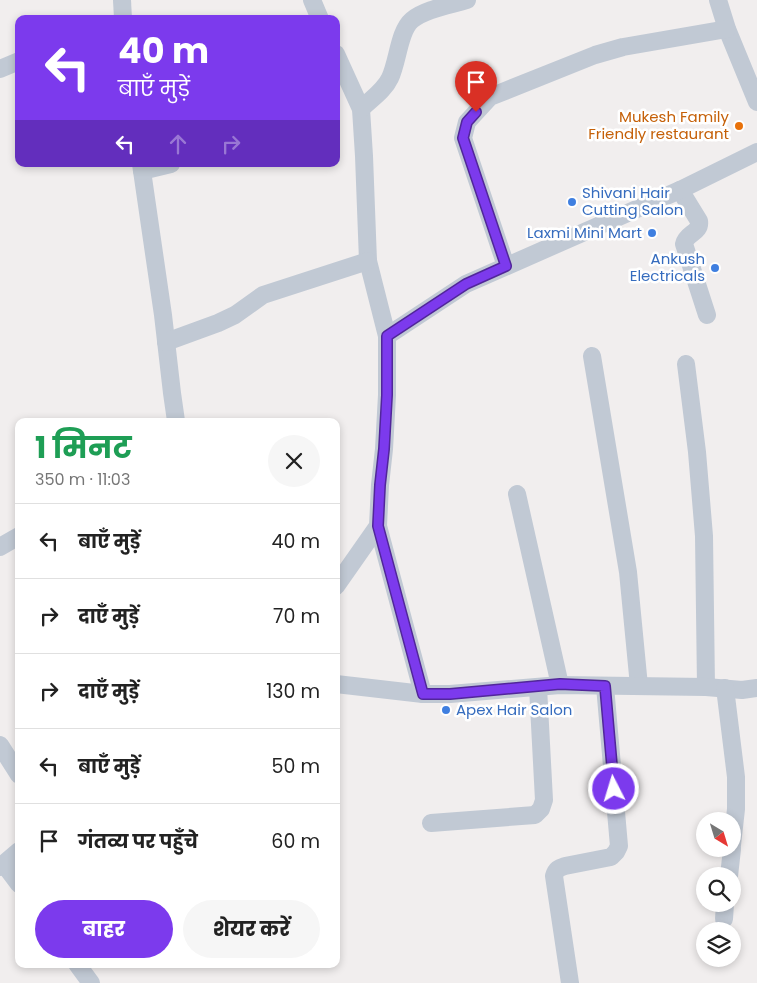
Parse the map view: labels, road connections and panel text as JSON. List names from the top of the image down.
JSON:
{
  "places": [
    "Mukesh Family Friendly restaurant",
    "Shivani Hair Cutting Salon",
    "Laxmi Mini Mart",
    "Ankush Electricals",
    "Apex Hair Salon"
  ],
  "north": "bottom right",
  "page": {
    "turn": ["40 m", "बाएँ मुड़ें"],
    "heading": ["1 मिनट", "350 m · 11:03"],
    "list": [
      {
        "name": "बाएँ मुड़ें",
        "value": "40 m"
      },
      {
        "name": "दाएँ मुड़ें",
        "value": "70 m"
      },
      {
        "name": "दाएँ मुड़ें",
        "value": "130 m"
      },
      {
        "name": "बाएँ मुड़ें",
        "value": "50 m"
      },
      {
        "name": "गंतव्य पर पहुँचे",
        "value": "60 m"
      }
    ],
    "buttons": ["बाहर", "शेयर करें"]
  }
}
